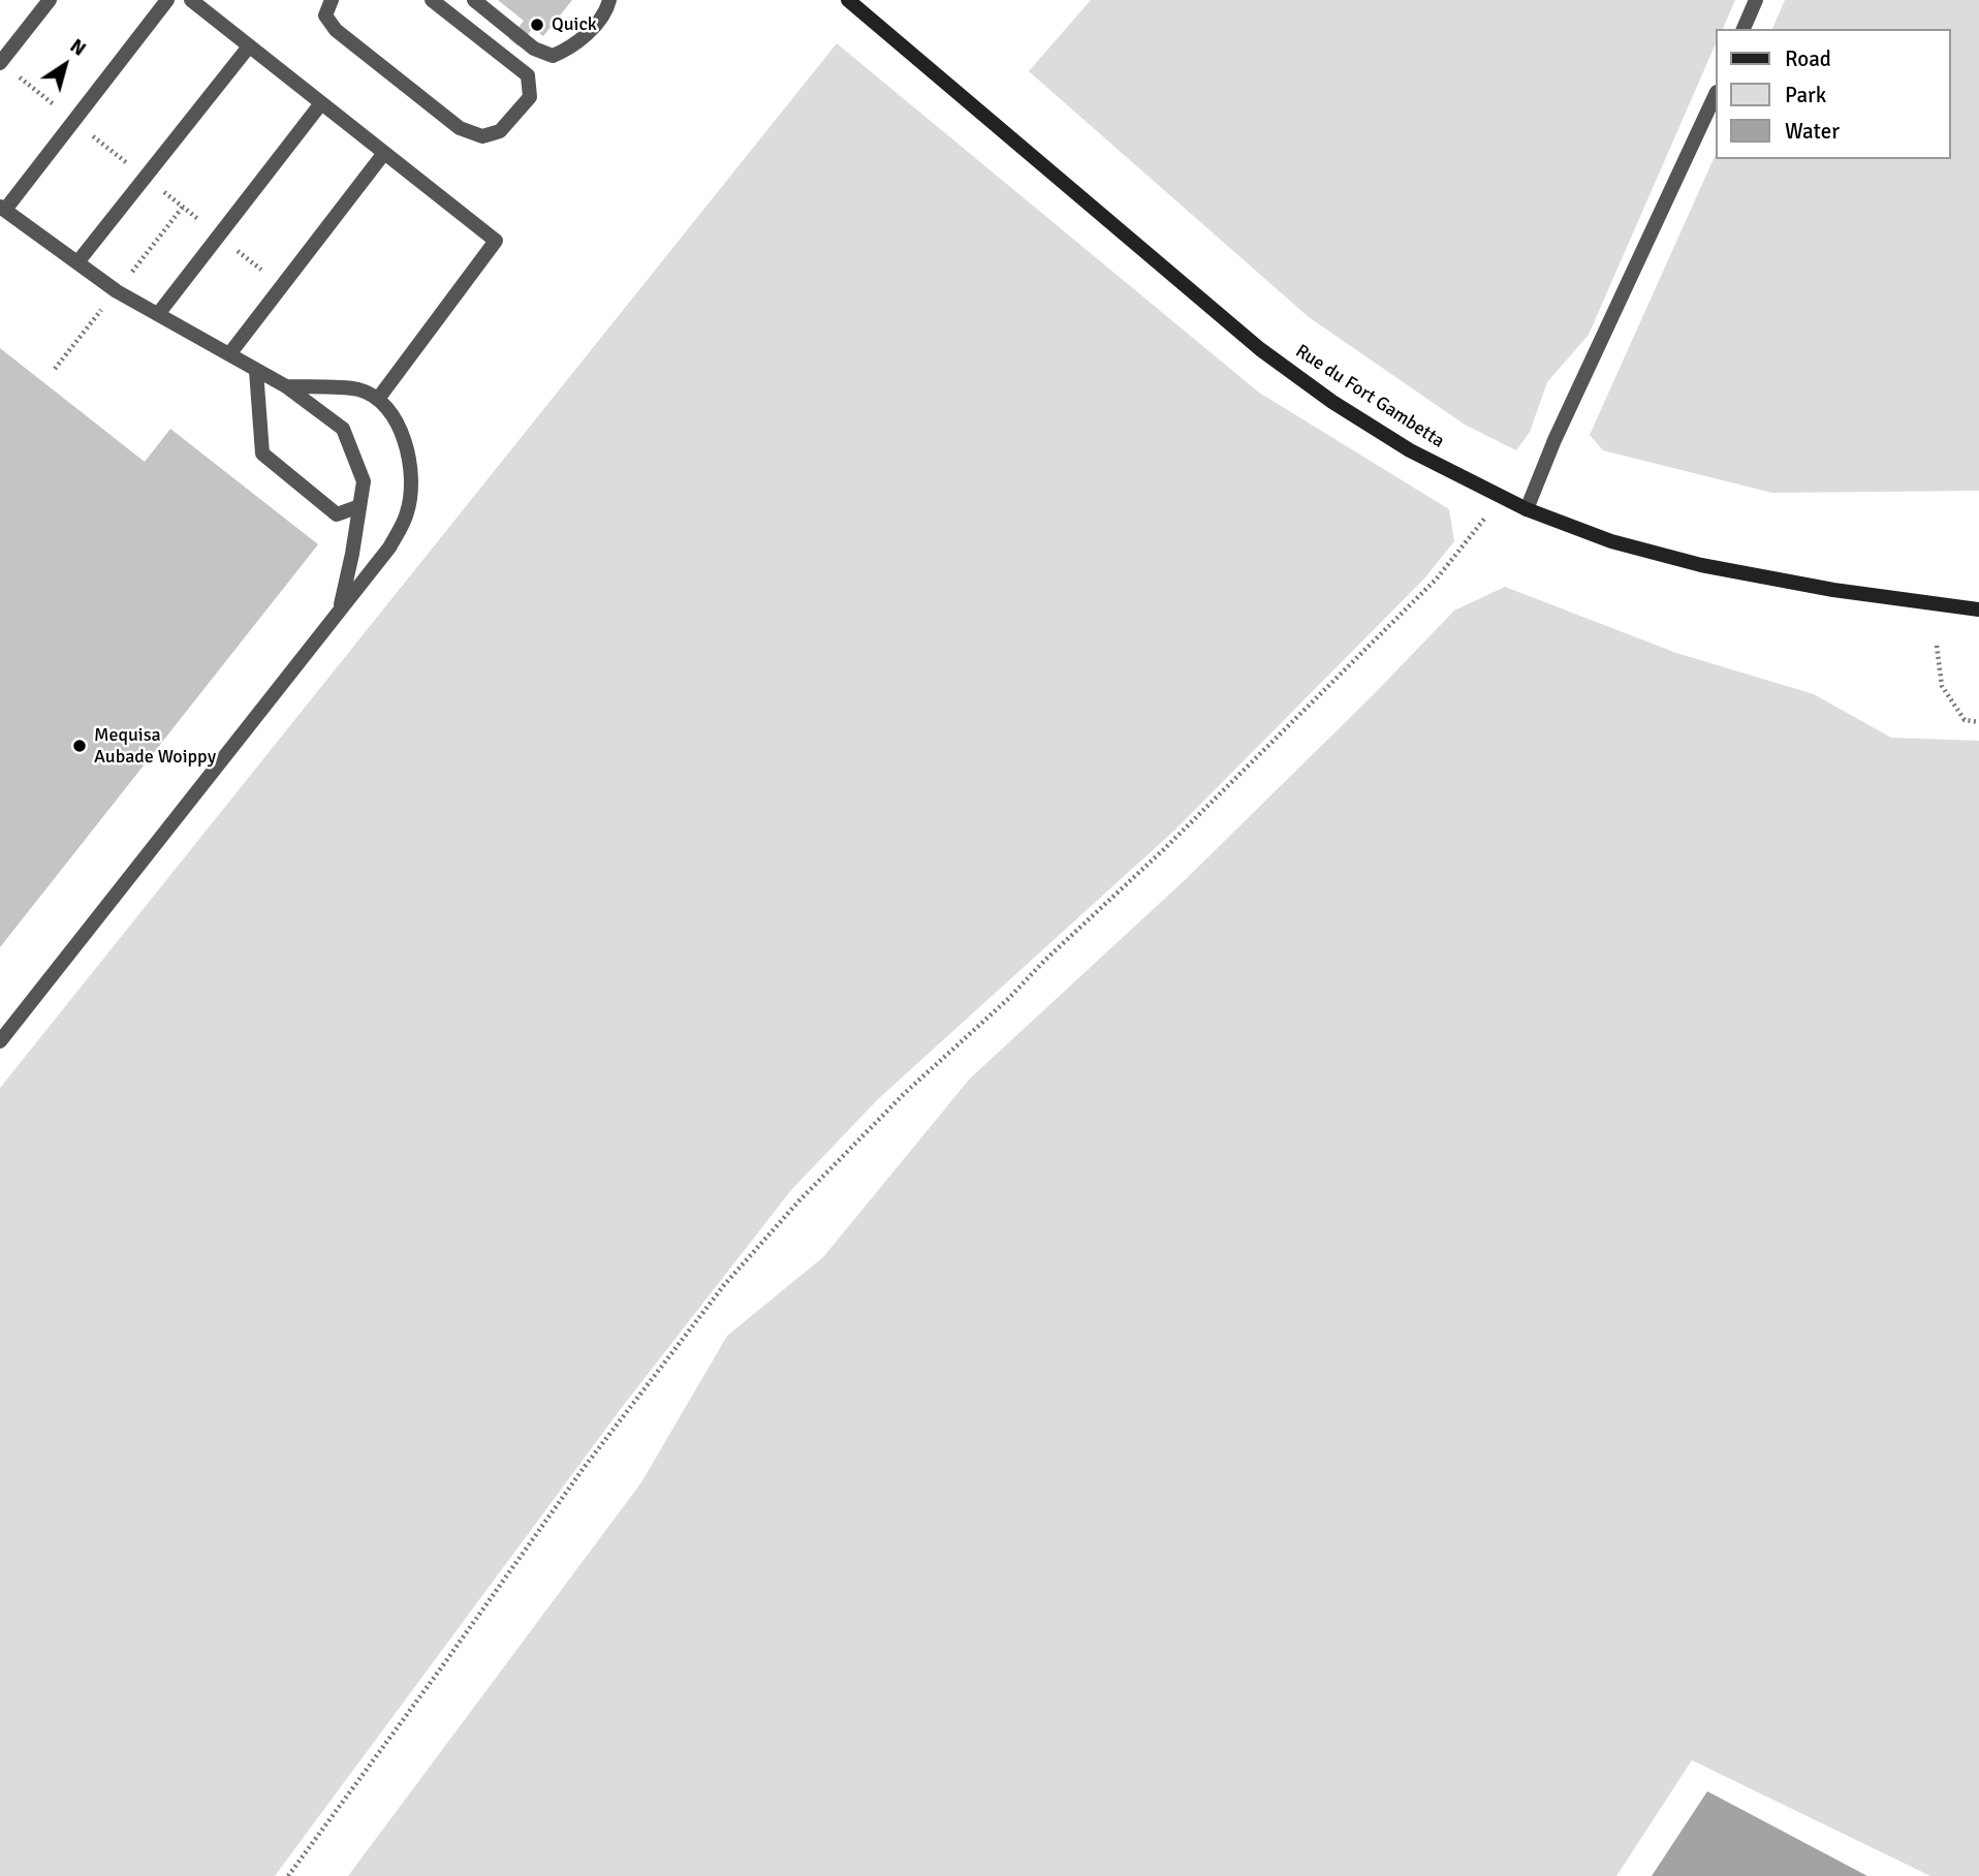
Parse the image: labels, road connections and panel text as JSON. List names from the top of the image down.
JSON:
{
  "streets": {
    "main road": ["Rue du Fort Gambetta"]
  },
  "places": ["Quick", "Mequisa Aubade Woippy"],
  "legend": ["Road", "Park", "Water"],
  "north": "top right"
}
